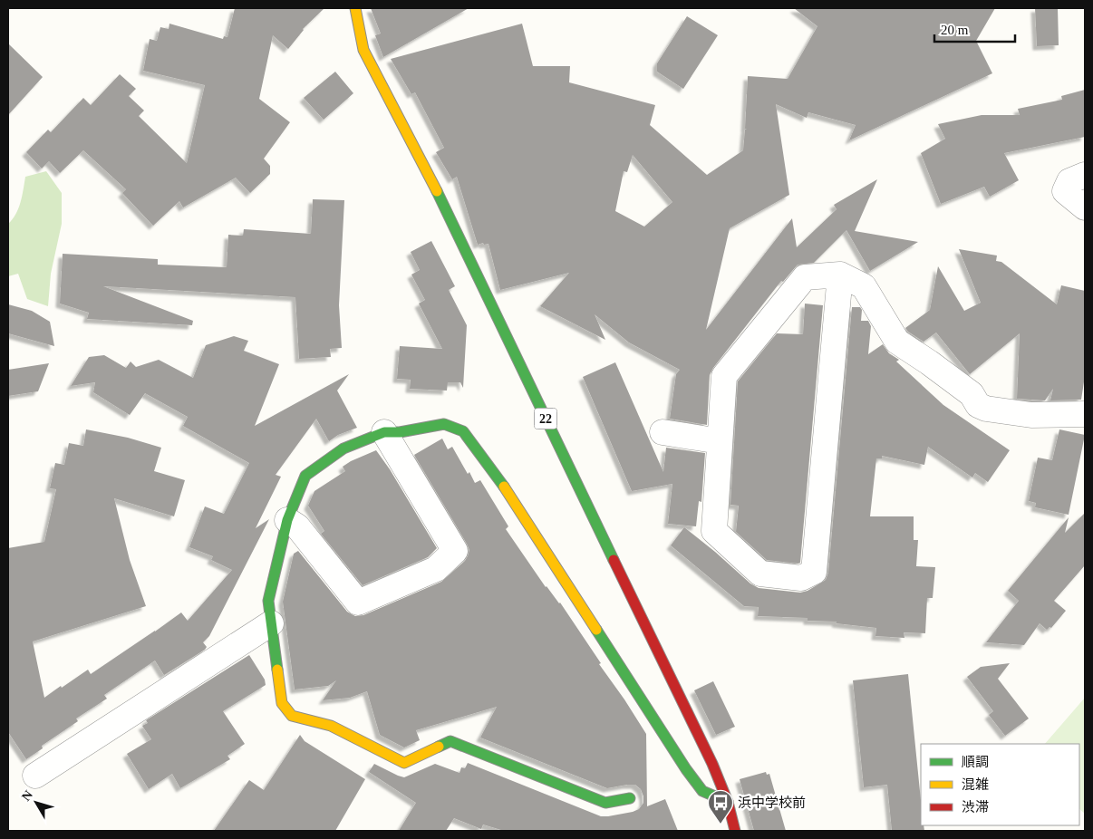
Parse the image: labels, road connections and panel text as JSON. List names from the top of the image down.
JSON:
{
  "streets": {
    "street": ["22"]
  },
  "places": {
    "bus stop": ["浜中学校前"]
  },
  "legend": ["順調", "混雑", "渋滞"],
  "scale_bar": "20 m",
  "north": "top left"
}
